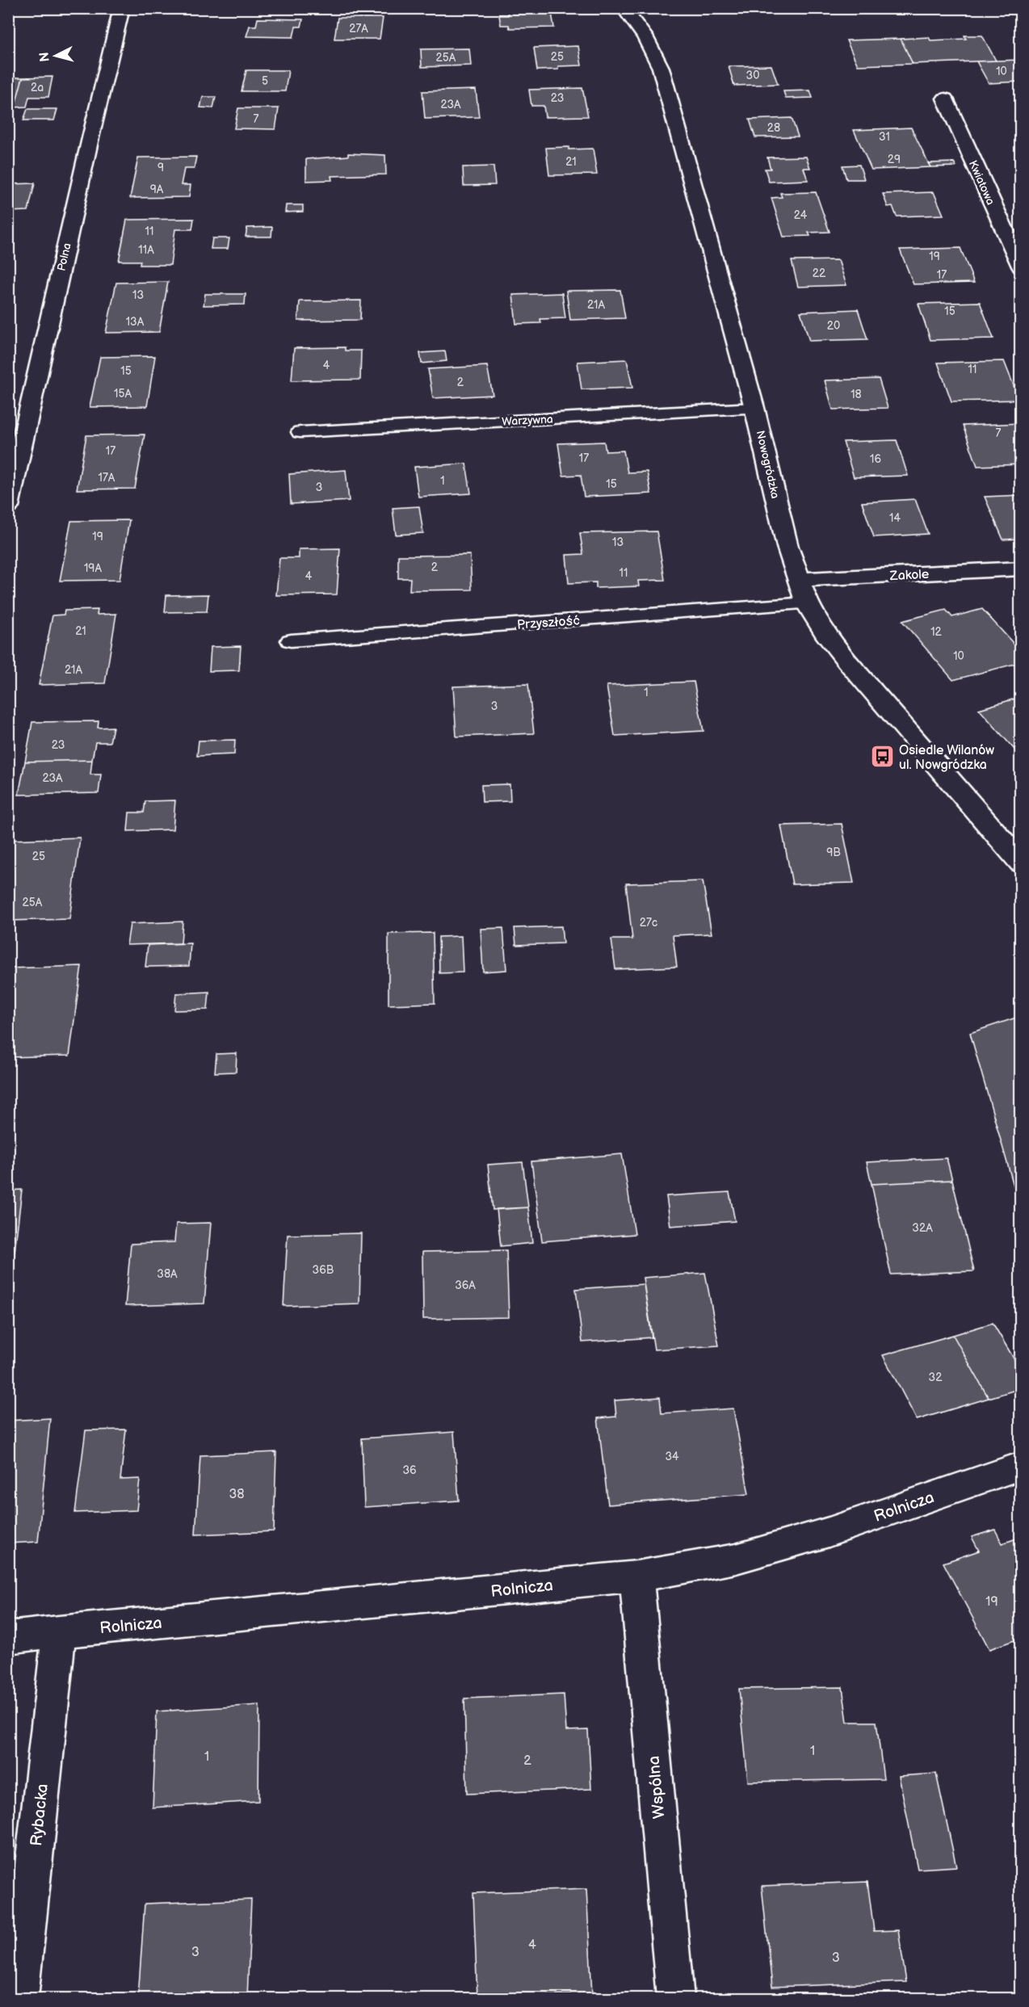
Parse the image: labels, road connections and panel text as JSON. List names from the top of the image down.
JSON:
{
  "streets": {
    "street": [
      "Kwiatowa",
      "Polna",
      "Nowogródzka",
      "Zakole",
      "Rolnicza",
      "Wspólna",
      "Rybacka"
    ],
    "lane": ["Warzywna", "Przyszłość"]
  },
  "crossings": [
    ["Warzywna", "Nowogródzka"],
    ["Nowogródzka", "Zakole"],
    ["Nowogródzka", "Przyszłość"],
    ["Rolnicza", "Wspólna"],
    ["Rolnicza", "Rybacka"]
  ],
  "places": {
    "bus stop": ["Osiedle Wilanów ul. Nowgródzka"]
  },
  "house_numbers": [
    "27A",
    "25",
    "25A",
    "10",
    "30",
    "5",
    "2a",
    "23",
    "23A",
    "7",
    "28",
    "31",
    "29",
    "21",
    "9",
    "9A",
    "24",
    "11",
    "11A",
    "19",
    "22",
    "17",
    "13",
    "21A",
    "15",
    "13A",
    "20",
    "4",
    "11",
    "15",
    "2",
    "15A",
    "18",
    "7",
    "17",
    "17",
    "16",
    "17A",
    "1",
    "15",
    "3",
    "14",
    "19",
    "13",
    "2",
    "19A",
    "11",
    "4",
    "21",
    "12",
    "10",
    "21A",
    "1",
    "3",
    "23",
    "23A",
    "9B",
    "25",
    "25A",
    "27c",
    "32A",
    "36B",
    "38A",
    "36A",
    "32",
    "34",
    "36",
    "38",
    "19",
    "1",
    "1",
    "2",
    "4",
    "3",
    "3"
  ],
  "north": "left"
}
